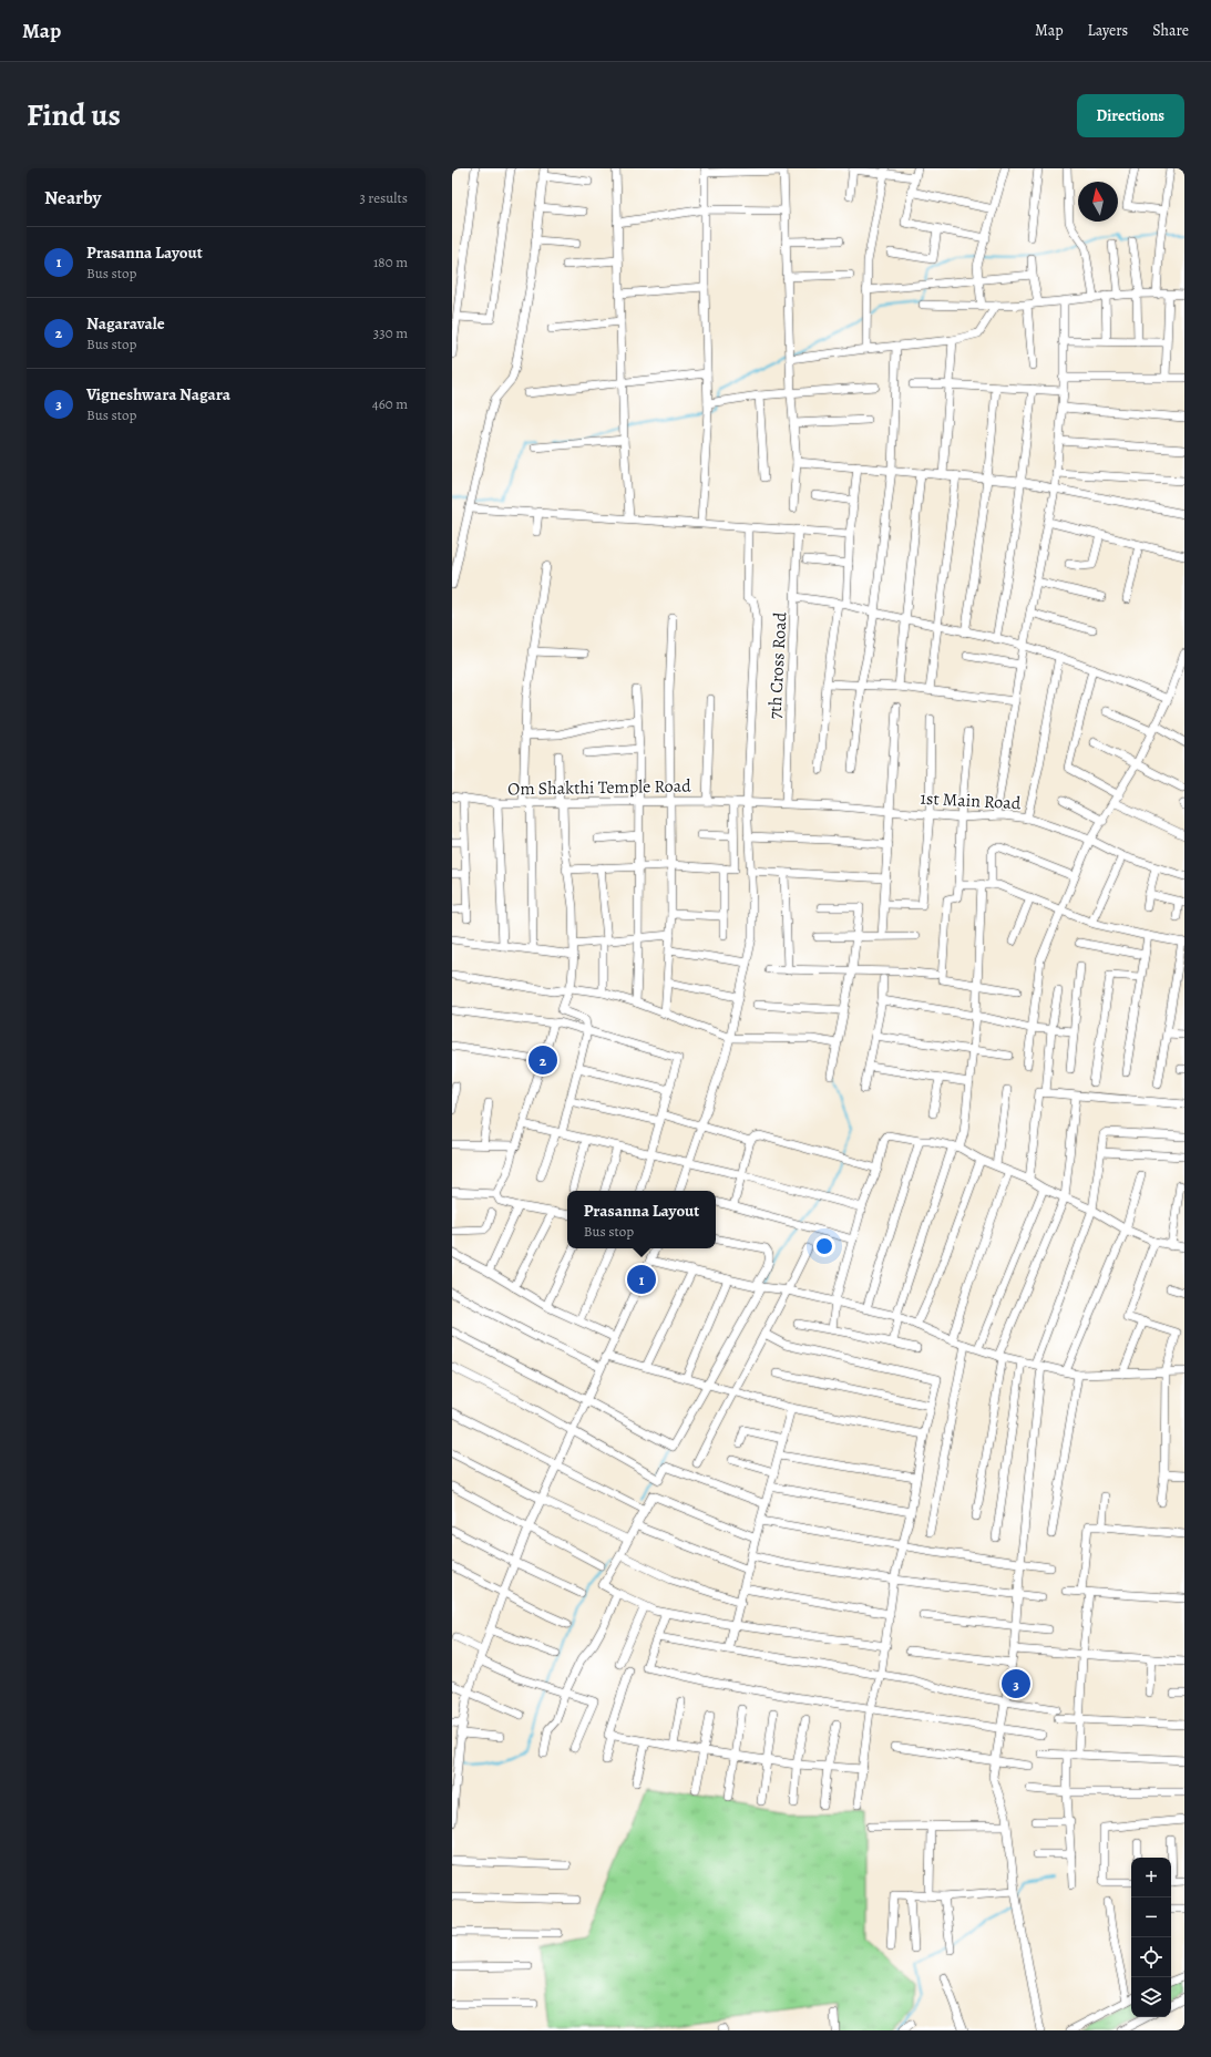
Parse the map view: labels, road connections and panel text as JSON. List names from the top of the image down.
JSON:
{
  "streets": {
    "street": ["7th Cross Road", "Om Shakthi Temple Road", "1st Main Road"]
  },
  "crossings": [
    ["7th Cross Road", "1st Main Road"],
    ["Om Shakthi Temple Road", "1st Main Road"]
  ],
  "north": "top",
  "page": {
    "header": "Map",
    "nav": ["Map", "Layers", "Share"],
    "title": "Find us",
    "buttons": "Directions",
    "heading": ["Nearby", "3 results"],
    "list": [
      {
        "mark": "1",
        "name": "Prasanna Layout",
        "note": "Bus stop",
        "value": "180 m"
      },
      {
        "mark": "2",
        "name": "Nagaravale",
        "note": "Bus stop",
        "value": "330 m"
      },
      {
        "mark": "3",
        "name": "Vigneshwara Nagara",
        "note": "Bus stop",
        "value": "460 m"
      }
    ],
    "pins": ["2", "1", "3"],
    "popup": ["Prasanna Layout", "Bus stop"],
    "map_buttons": ["+", "−"]
  }
}
